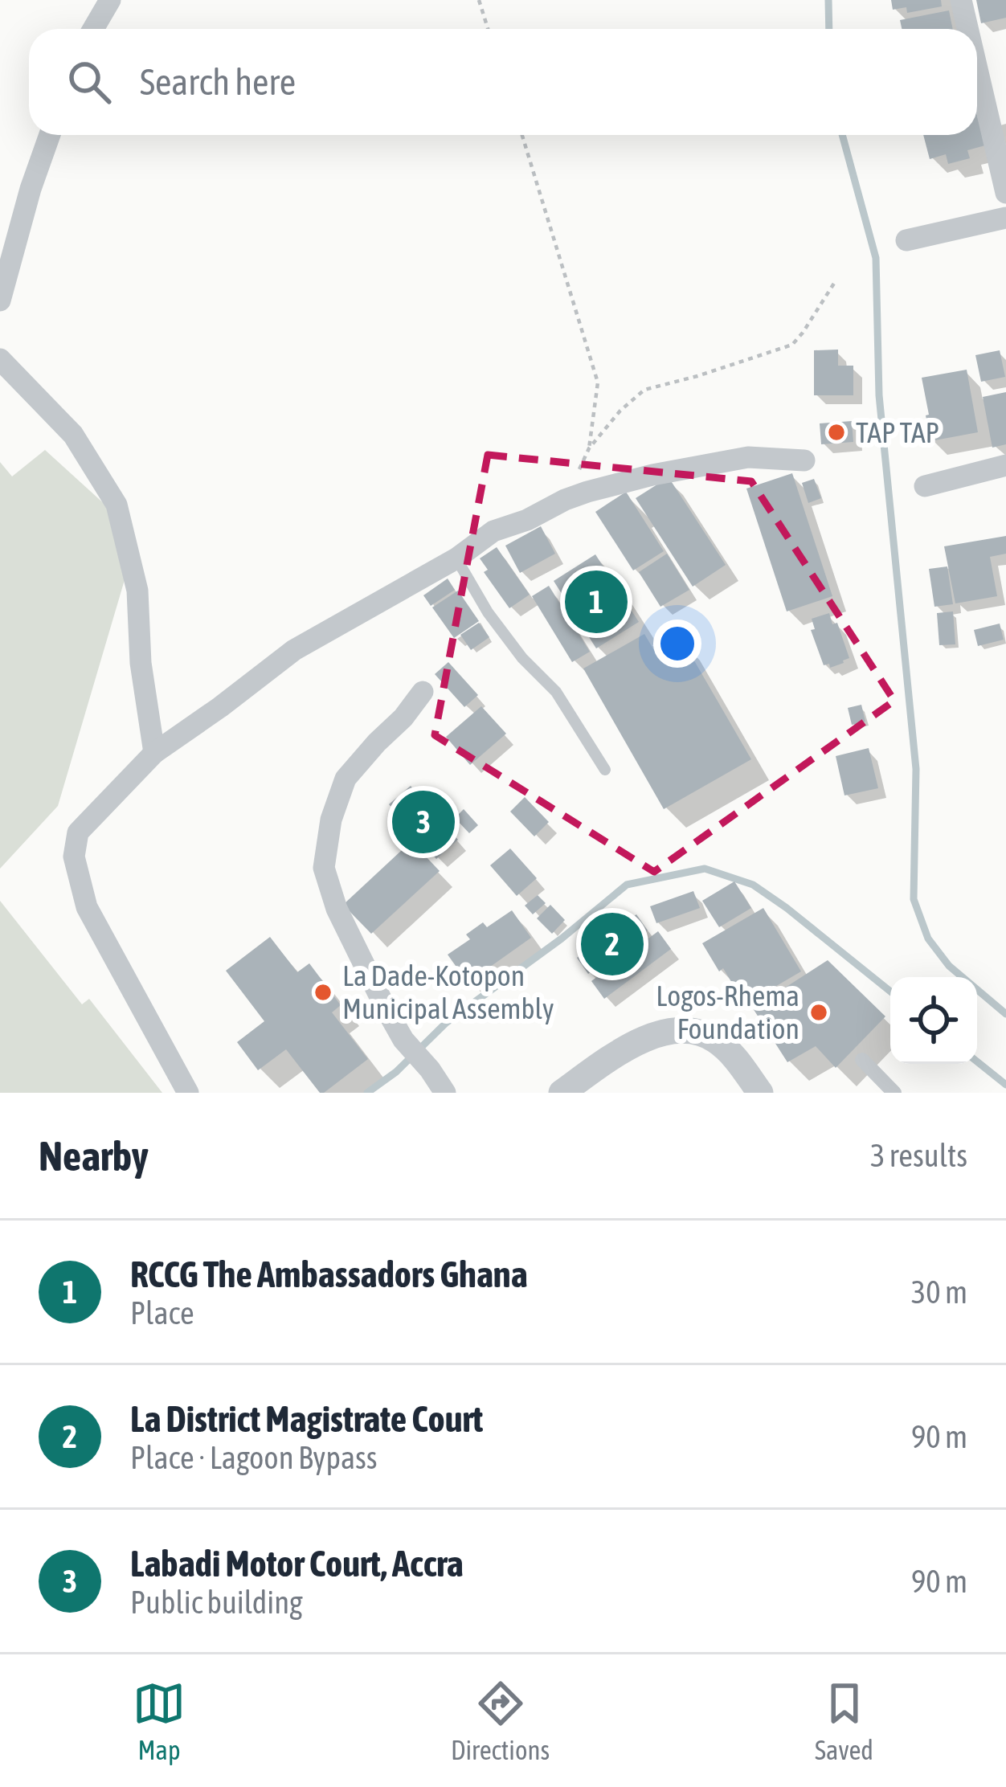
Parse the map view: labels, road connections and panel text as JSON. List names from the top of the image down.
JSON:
{
  "places": ["TAP TAP", "La Dade-Kotopon Municipal Assembly", "Logos-Rhema Foundation"],
  "page": {
    "search": "Search here",
    "pins": ["1", "3", "2"],
    "heading": ["Nearby", "3 results"],
    "list": [
      {
        "mark": "1",
        "name": "RCCG The Ambassadors Ghana",
        "note": "Place",
        "value": "30 m"
      },
      {
        "mark": "2",
        "name": "La District Magistrate Court",
        "note": "Place · Lagoon Bypass",
        "value": "90 m"
      },
      {
        "mark": "3",
        "name": "Labadi Motor Court, Accra",
        "note": "Public building",
        "value": "90 m"
      }
    ],
    "nav": ["Map", "Directions", "Saved"]
  }
}
